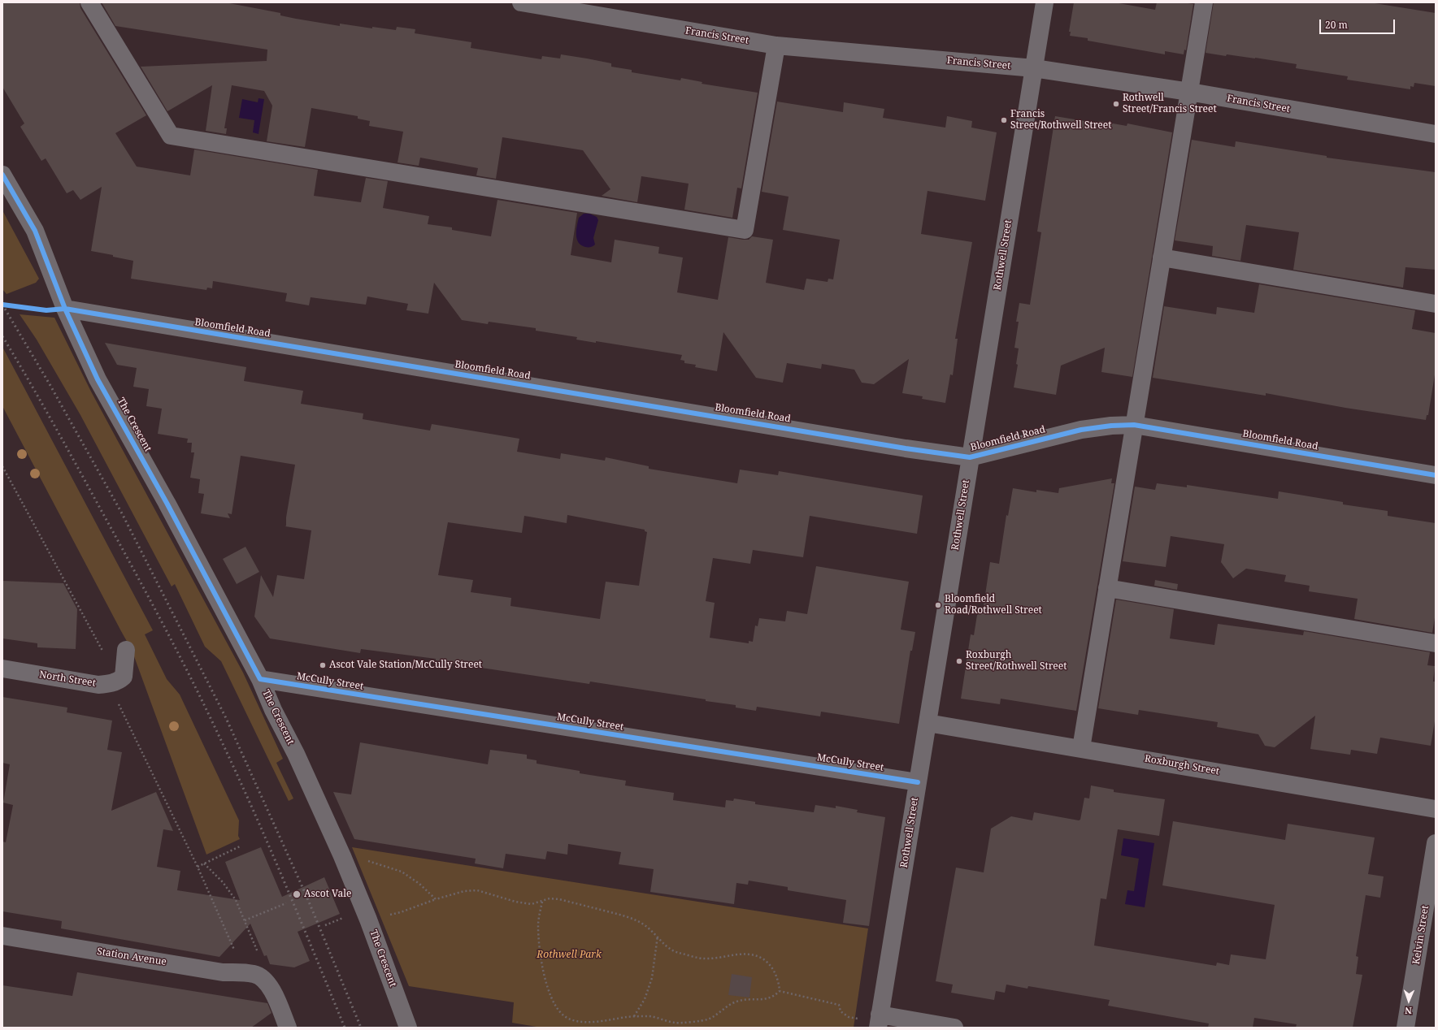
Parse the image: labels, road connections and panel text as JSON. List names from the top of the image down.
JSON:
{
  "streets": {
    "street": [
      "Francis Street",
      "Rothwell Street",
      "Bloomfield Road",
      "The Crescent",
      "North Street",
      "McCully Street",
      "Roxburgh Street",
      "Kelvin Street",
      "Station Avenue"
    ]
  },
  "crossings": [
    ["Francis Street", "Rothwell Street"],
    ["Rothwell Street", "Bloomfield Road"],
    ["Rothwell Street", "McCully Street"],
    ["Rothwell Street", "Roxburgh Street"],
    ["Bloomfield Road", "The Crescent"],
    ["The Crescent", "McCully Street"]
  ],
  "parks": ["Rothwell Park"],
  "places": [
    "Rothwell Street/Francis Street",
    "Francis Street/Rothwell Street",
    "Bloomfield Road/Rothwell Street",
    "Roxburgh Street/Rothwell Street",
    "Ascot Vale Station/McCully Street",
    "Ascot Vale"
  ],
  "scale_bar": "20 m",
  "north": "bottom"
}
